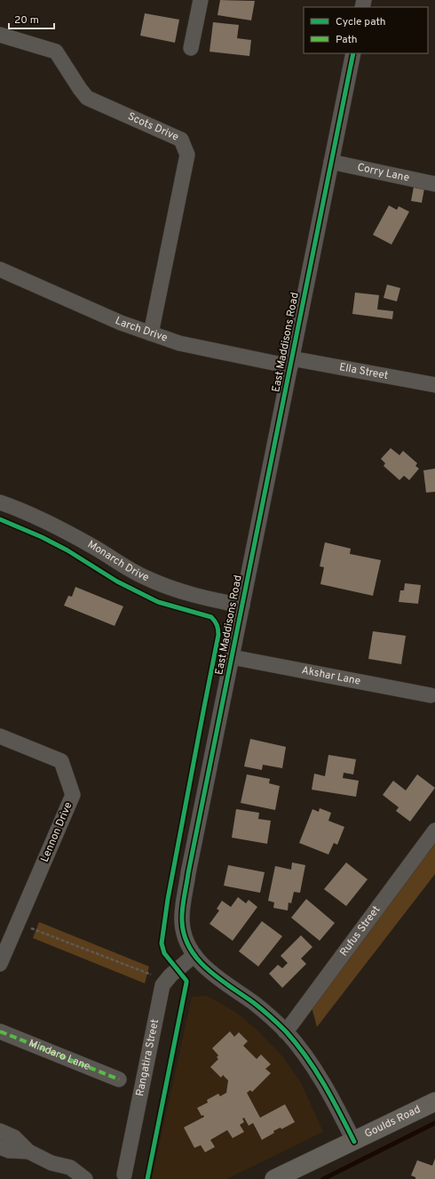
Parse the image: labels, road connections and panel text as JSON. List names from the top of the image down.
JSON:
{
  "streets": {
    "main road": ["Goulds Road"],
    "street": [
      "Scots Drive",
      "Corry Lane",
      "Larch Drive",
      "East Maddisons Road",
      "Ella Street",
      "Monarch Drive",
      "Akshar Lane",
      "Lennon Drive",
      "Rufus Street",
      "Mindaro Lane",
      "Rangatira Street"
    ]
  },
  "crossings": [
    ["Scots Drive", "Larch Drive"],
    ["Corry Lane", "East Maddisons Road"],
    ["Larch Drive", "East Maddisons Road"],
    ["Larch Drive", "Ella Street"],
    ["East Maddisons Road", "Ella Street"],
    ["East Maddisons Road", "Monarch Drive"],
    ["East Maddisons Road", "Akshar Lane"],
    ["East Maddisons Road", "Rufus Street"],
    ["East Maddisons Road", "Rangatira Street"],
    ["East Maddisons Road", "Goulds Road"]
  ],
  "legend": ["Cycle path", "Path"],
  "scale_bar": "20 m"
}
